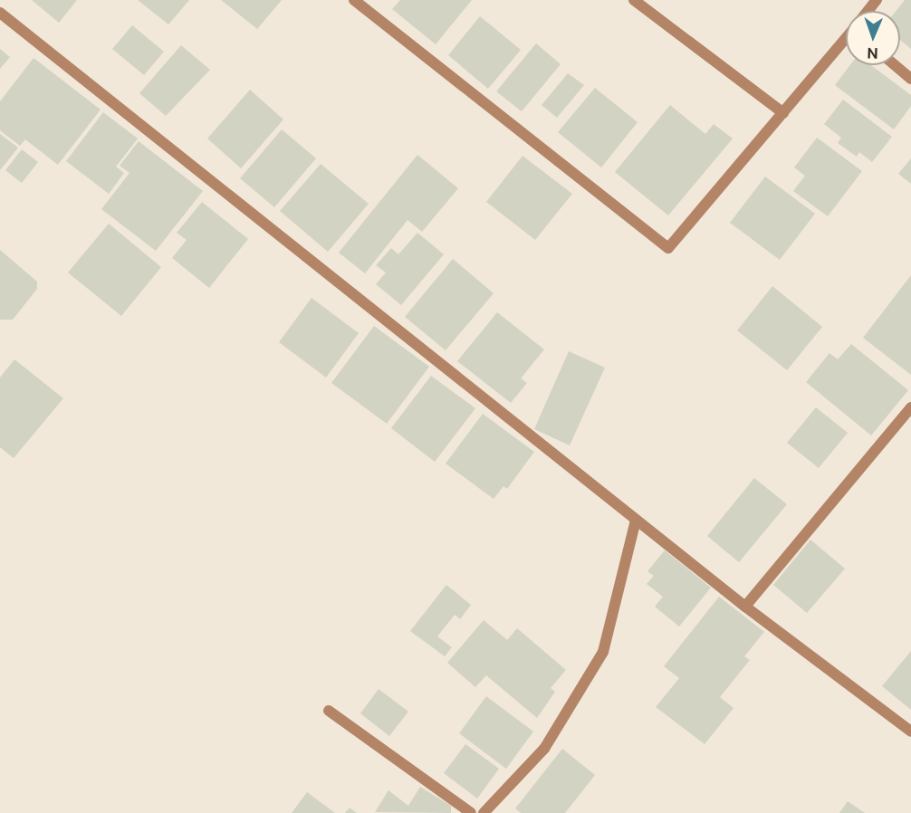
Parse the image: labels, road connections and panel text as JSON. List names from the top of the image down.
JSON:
{
  "north": "bottom"
}
